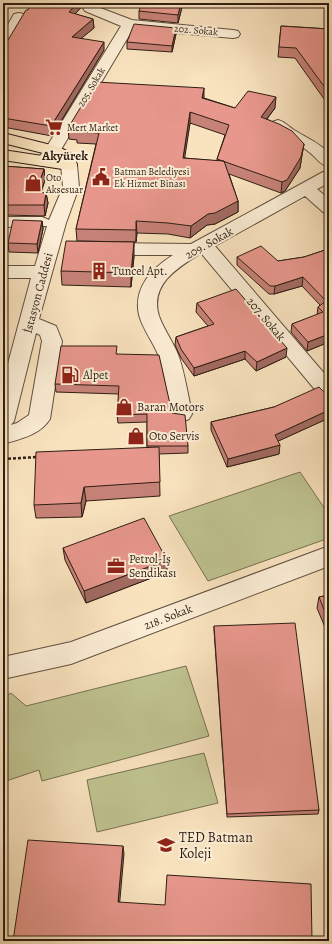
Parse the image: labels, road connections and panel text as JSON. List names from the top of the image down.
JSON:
{
  "streets": {
    "street": [
      "202. Sokak",
      "205. Sokak",
      "209. Sokak",
      "İstasyon Caddesi",
      "207. Sokak",
      "218. Sokak"
    ]
  },
  "crossings": [
    ["202. Sokak", "205. Sokak"],
    ["209. Sokak", "207. Sokak"]
  ],
  "districts": ["Akyürek"],
  "places": {
    "supermarket": ["Mert Market"],
    "public building": ["Batman Belediyesi Ek Hizmet Binası"],
    "shop": ["Oto Aksesuar", "Baran Motors", "Oto Servis"],
    "building": ["Tuncel Apt."],
    "fuel station": ["Alpet"],
    "office": ["Petrol-İş Sendikası"],
    "school or university": ["TED Batman Koleji"]
  }
}
